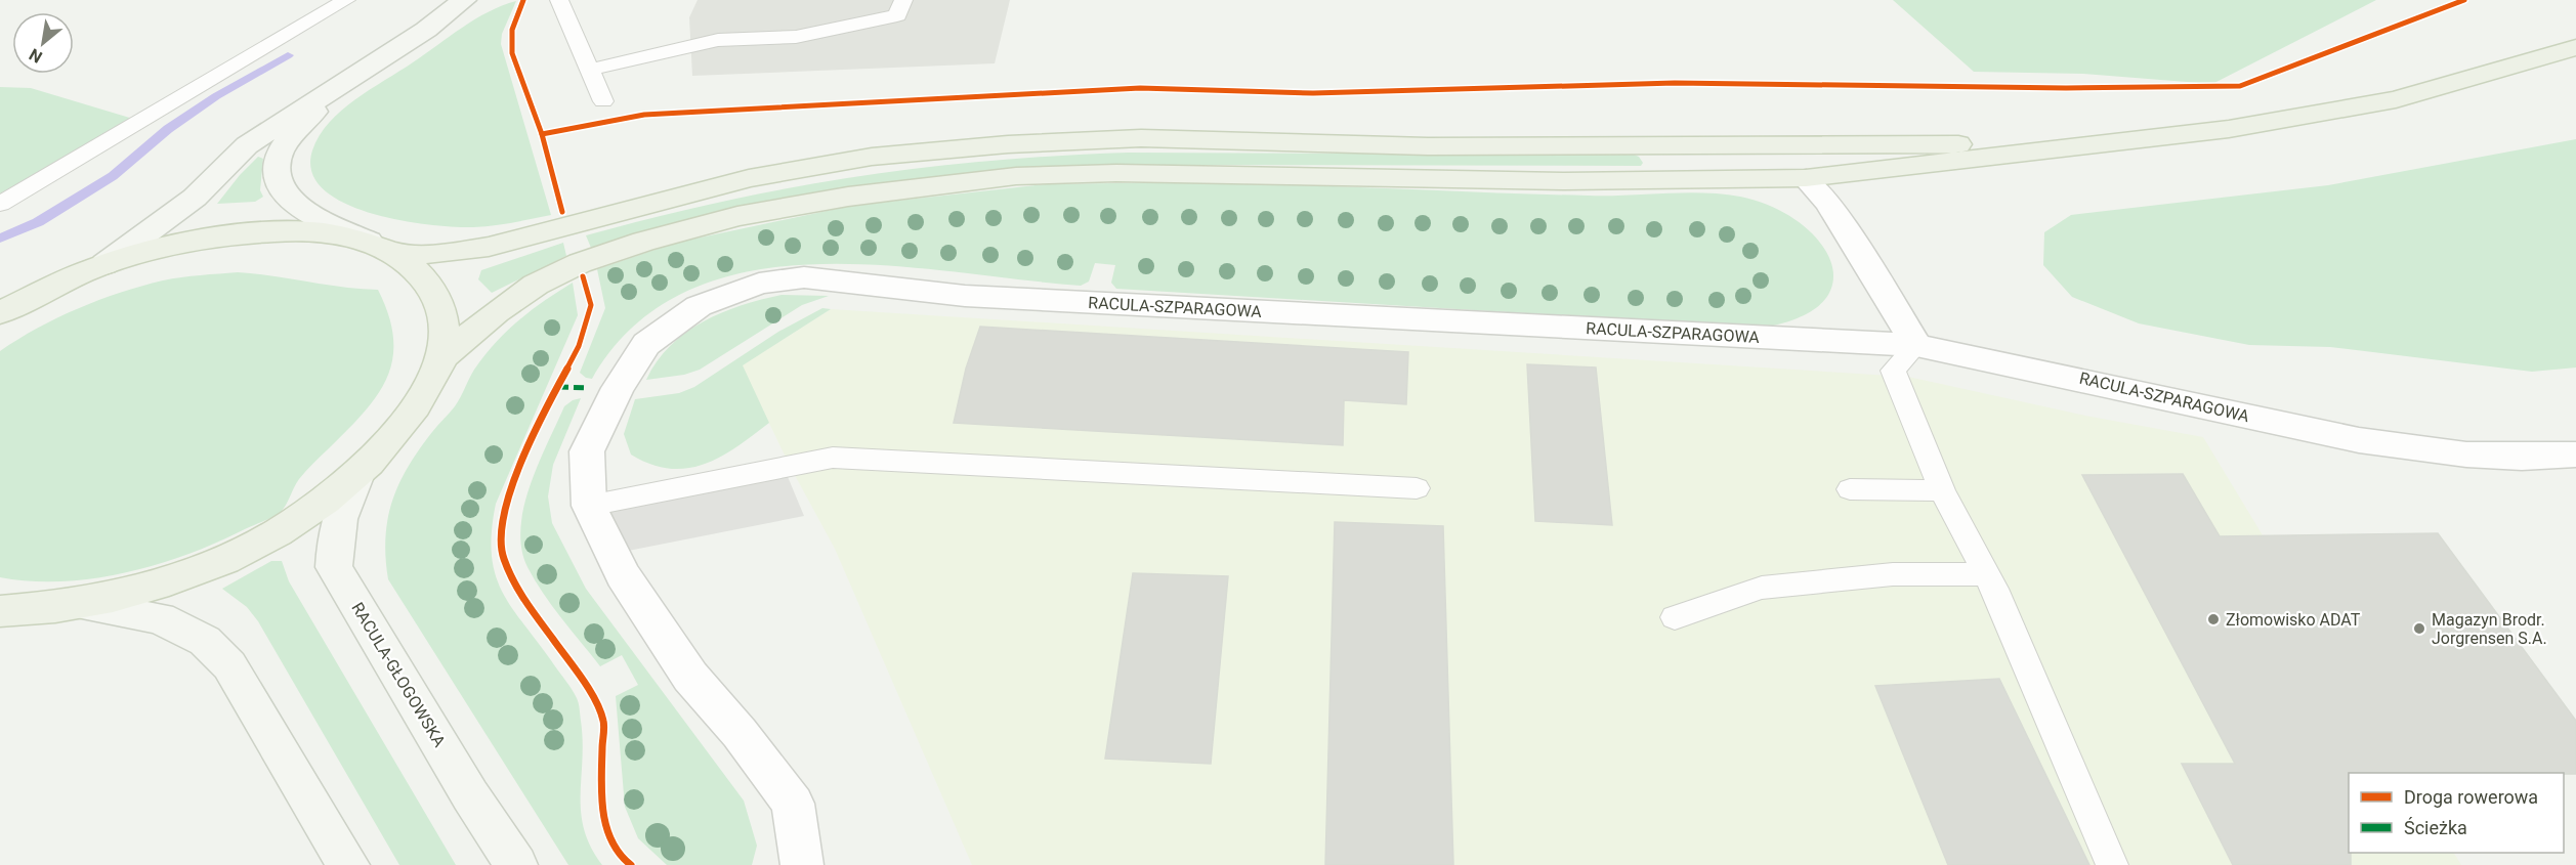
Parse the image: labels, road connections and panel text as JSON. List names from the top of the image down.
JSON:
{
  "streets": {
    "street": ["RACULA-SZPARAGOWA", "RACULA-GŁOGOWSKA"]
  },
  "places": ["Złomowisko ADAT", "Magazyn Brodr. Jorgrensen S.A."],
  "legend": ["Droga rowerowa", "Ścieżka"],
  "north": "bottom left"
}
